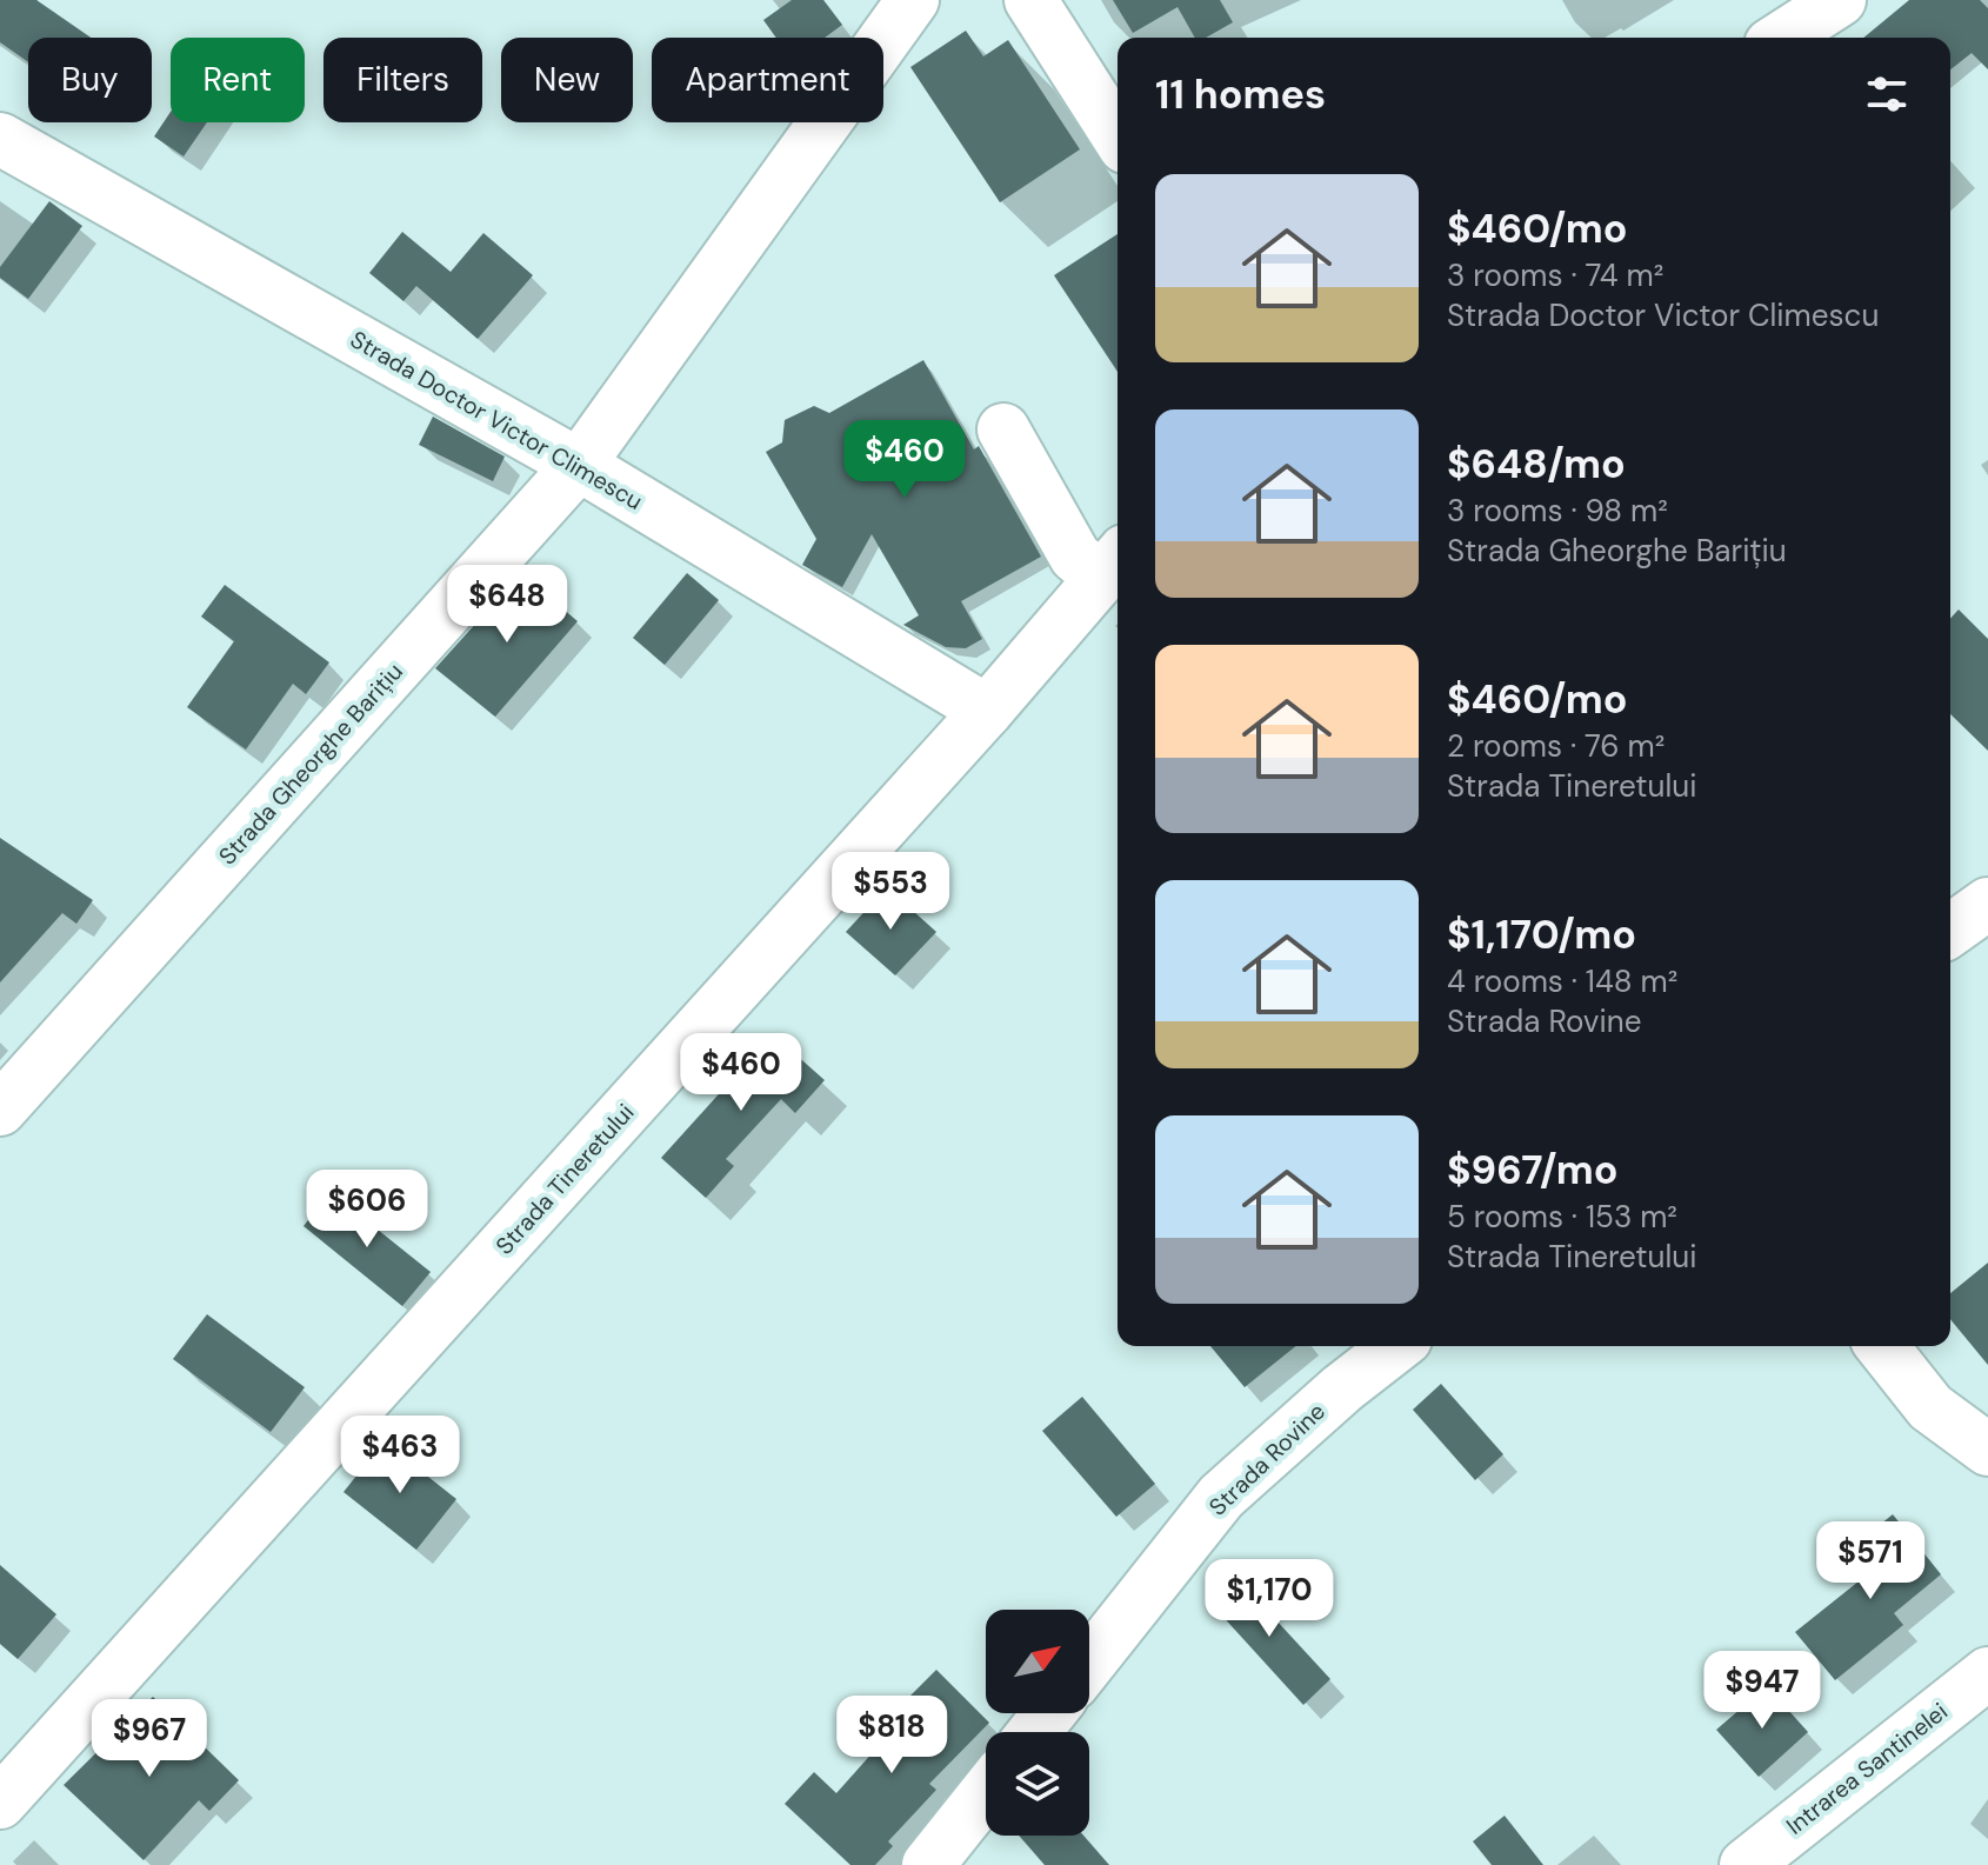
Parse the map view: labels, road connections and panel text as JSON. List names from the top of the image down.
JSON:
{
  "streets": {
    "street": [
      "Strada Doctor Victor Climescu",
      "Strada Gheorghe Barițiu",
      "Strada Tineretului",
      "Strada Rovine",
      "Intrarea Santinelei"
    ]
  },
  "crossings": [
    ["Strada Doctor Victor Climescu", "Strada Gheorghe Barițiu"],
    ["Strada Doctor Victor Climescu", "Strada Tineretului"]
  ],
  "north": "top right",
  "page": {
    "chip": [
      "Buy",
      "Rent",
      "Filters",
      "New",
      "Apartment"
    ],
    "heading": "11 homes",
    "list": [
      {
        "name": "$460/mo",
        "note": "3 rooms · 74 m² · Strada Doctor Victor Climescu"
      },
      {
        "name": "$648/mo",
        "note": "3 rooms · 98 m² · Strada Gheorghe Barițiu"
      },
      {
        "name": "$460/mo",
        "note": "2 rooms · 76 m² · Strada Tineretului"
      },
      {
        "name": "$1,170/mo",
        "note": "4 rooms · 148 m² · Strada Rovine"
      },
      {
        "name": "$967/mo",
        "note": "5 rooms · 153 m² · Strada Tineretului"
      }
    ],
    "price": [
      "$460",
      "$648",
      "$553",
      "$460",
      "$606",
      "$463",
      "$571",
      "$1,170",
      "$947",
      "$818",
      "$967"
    ]
  }
}
